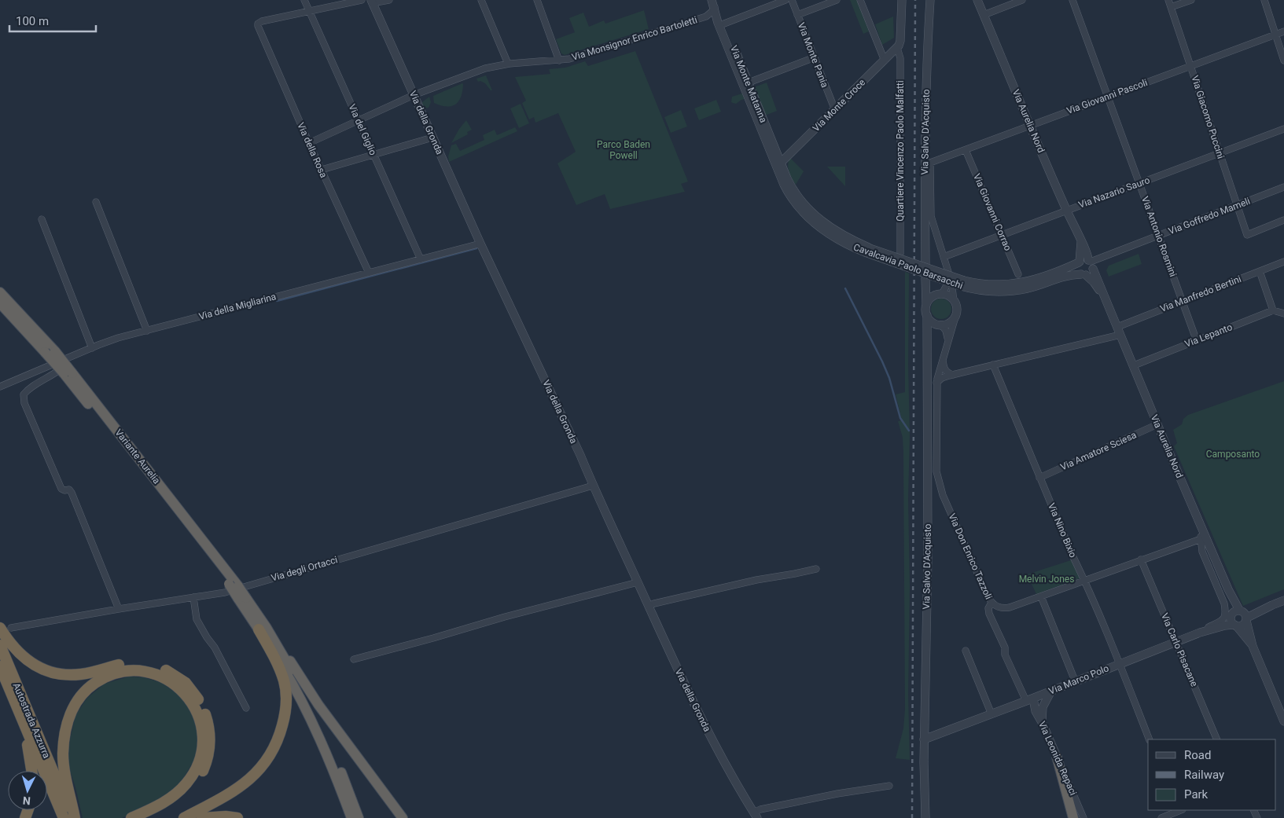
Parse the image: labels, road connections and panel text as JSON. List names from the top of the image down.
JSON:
{
  "streets": {
    "highway": ["Variante Aurelia", "Autostrada Azzurra"],
    "street": [
      "Via Monsignor Enrico Bartoletti",
      "Via Monte Pania",
      "Via Monte Matanna",
      "Via Giovanni Pascoli",
      "Via Monte Croce",
      "Via Giacomo Puccini",
      "Via Aurelia Nord",
      "Via della Gronda",
      "Via del Giglio",
      "Via Salvo D'Acquisto",
      "Via della Rosa",
      "Quartiere Vincenzo Paolo Malfatti",
      "Via Nazario Sauro",
      "Via Giovanni Corrao",
      "Via Goffredo Mameli",
      "Via Antonio Rosmini",
      "Cavalcavia Paolo Barsacchi",
      "Via Manfredo Bertini",
      "Via della Migliarina",
      "Via Lepanto",
      "Via Amatore Sciesa",
      "Via Nino Bixio",
      "Via Don Enrico Tazzoli",
      "Via degli Ortacci",
      "Via Carlo Pisacane",
      "Via Marco Polo",
      "Via Leonida Repaci"
    ]
  },
  "crossings": [
    ["Via Monsignor Enrico Bartoletti", "Via Monte Matanna"],
    ["Via Monsignor Enrico Bartoletti", "Via della Gronda"],
    ["Via Monsignor Enrico Bartoletti", "Via del Giglio"],
    ["Via Monsignor Enrico Bartoletti", "Via della Rosa"],
    ["Via Monte Pania", "Via Monte Croce"],
    ["Via Monte Matanna", "Via Monte Croce"],
    ["Via Monte Matanna", "Cavalcavia Paolo Barsacchi"],
    ["Via Giovanni Pascoli", "Via Giacomo Puccini"],
    ["Via Giovanni Pascoli", "Via Aurelia Nord"],
    ["Via Giovanni Pascoli", "Via Nazario Sauro"],
    ["Via Giovanni Pascoli", "Via Giovanni Corrao"],
    ["Via Giovanni Pascoli", "Via Antonio Rosmini"],
    ["Via Monte Croce", "Quartiere Vincenzo Paolo Malfatti"],
    ["Via Monte Croce", "Cavalcavia Paolo Barsacchi"],
    ["Via Giacomo Puccini", "Via Nazario Sauro"],
    ["Via Giacomo Puccini", "Via Goffredo Mameli"],
    ["Via Aurelia Nord", "Via Nazario Sauro"],
    ["Via Aurelia Nord", "Via Goffredo Mameli"],
    ["Via Aurelia Nord", "Cavalcavia Paolo Barsacchi"],
    ["Via Aurelia Nord", "Via Manfredo Bertini"],
    ["Via Aurelia Nord", "Via Lepanto"],
    ["Via Aurelia Nord", "Via Amatore Sciesa"],
    ["Via Aurelia Nord", "Via Marco Polo"],
    ["Via della Gronda", "Via della Migliarina"],
    ["Via della Gronda", "Via degli Ortacci"],
    ["Via del Giglio", "Via della Rosa"],
    ["Via del Giglio", "Via della Migliarina"],
    ["Via Salvo D'Acquisto", "Via Don Enrico Tazzoli"],
    ["Via Salvo D'Acquisto", "Via Marco Polo"],
    ["Via della Rosa", "Via della Migliarina"],
    ["Via Nazario Sauro", "Via Giovanni Corrao"],
    ["Via Nazario Sauro", "Via Antonio Rosmini"],
    ["Via Goffredo Mameli", "Via Antonio Rosmini"],
    ["Via Goffredo Mameli", "Cavalcavia Paolo Barsacchi"],
    ["Via Antonio Rosmini", "Via Manfredo Bertini"],
    ["Via Antonio Rosmini", "Via Lepanto"],
    ["Via Amatore Sciesa", "Via Nino Bixio"],
    ["Via Nino Bixio", "Via Don Enrico Tazzoli"],
    ["Via Nino Bixio", "Via Marco Polo"],
    ["Via Don Enrico Tazzoli", "Via Carlo Pisacane"],
    ["Via Carlo Pisacane", "Via Marco Polo"],
    ["Via Marco Polo", "Via Leonida Repaci"]
  ],
  "parks": ["Parco Baden Powell", "Camposanto", "Melvin Jones"],
  "legend": ["Road", "Railway", "Park"],
  "scale_bar": "100 m",
  "north": "bottom"
}
